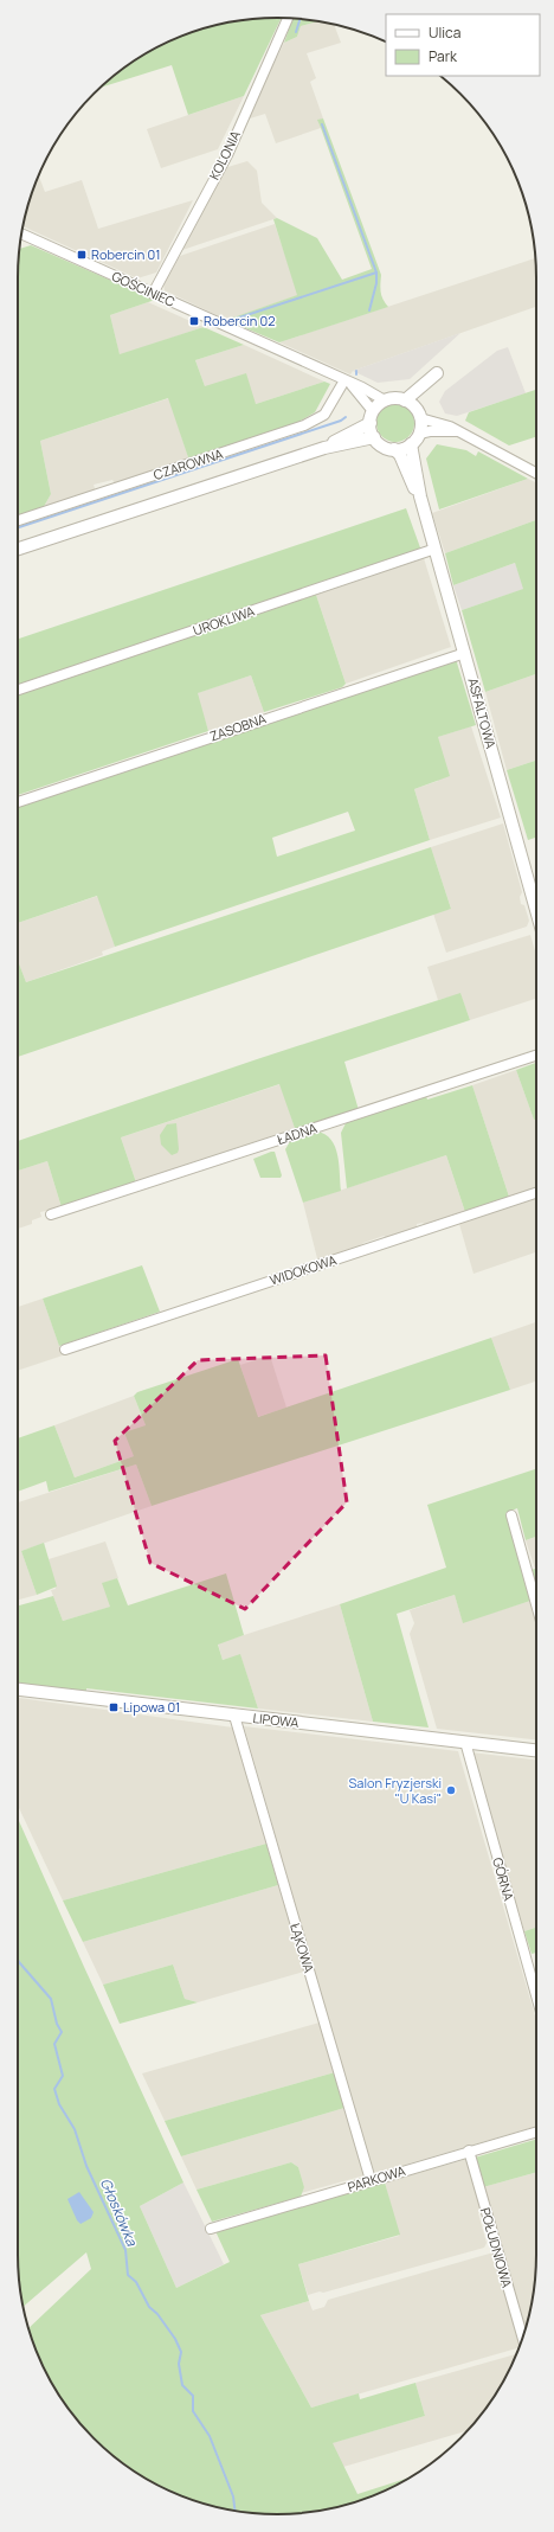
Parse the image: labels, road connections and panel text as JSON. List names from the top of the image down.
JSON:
{
  "streets": {
    "street": [
      "KOLONIA",
      "GOŚCINIEC",
      "CZAROWNA",
      "UROKLIWA",
      "ASFALTOWA",
      "ZASOBNA",
      "ŁADNA",
      "WIDOKOWA",
      "LIPOWA",
      "GÓRNA",
      "ŁĄKOWA",
      "PARKOWA",
      "POŁUDNIOWA"
    ]
  },
  "crossings": [
    ["KOLONIA", "GOŚCINIEC"],
    ["GOŚCINIEC", "CZAROWNA"],
    ["GOŚCINIEC", "ASFALTOWA"],
    ["UROKLIWA", "ASFALTOWA"],
    ["ASFALTOWA", "ZASOBNA"],
    ["LIPOWA", "GÓRNA"],
    ["LIPOWA", "ŁĄKOWA"],
    ["ŁĄKOWA", "PARKOWA"],
    ["PARKOWA", "POŁUDNIOWA"]
  ],
  "water": ["Głoskówka"],
  "places": {
    "transit": ["Robercin 01", "Robercin 02", "Lipowa 01"],
    "other": ["Salon Fryzjerski \"U Kasi\""]
  },
  "legend": ["Ulica", "Park"]
}
